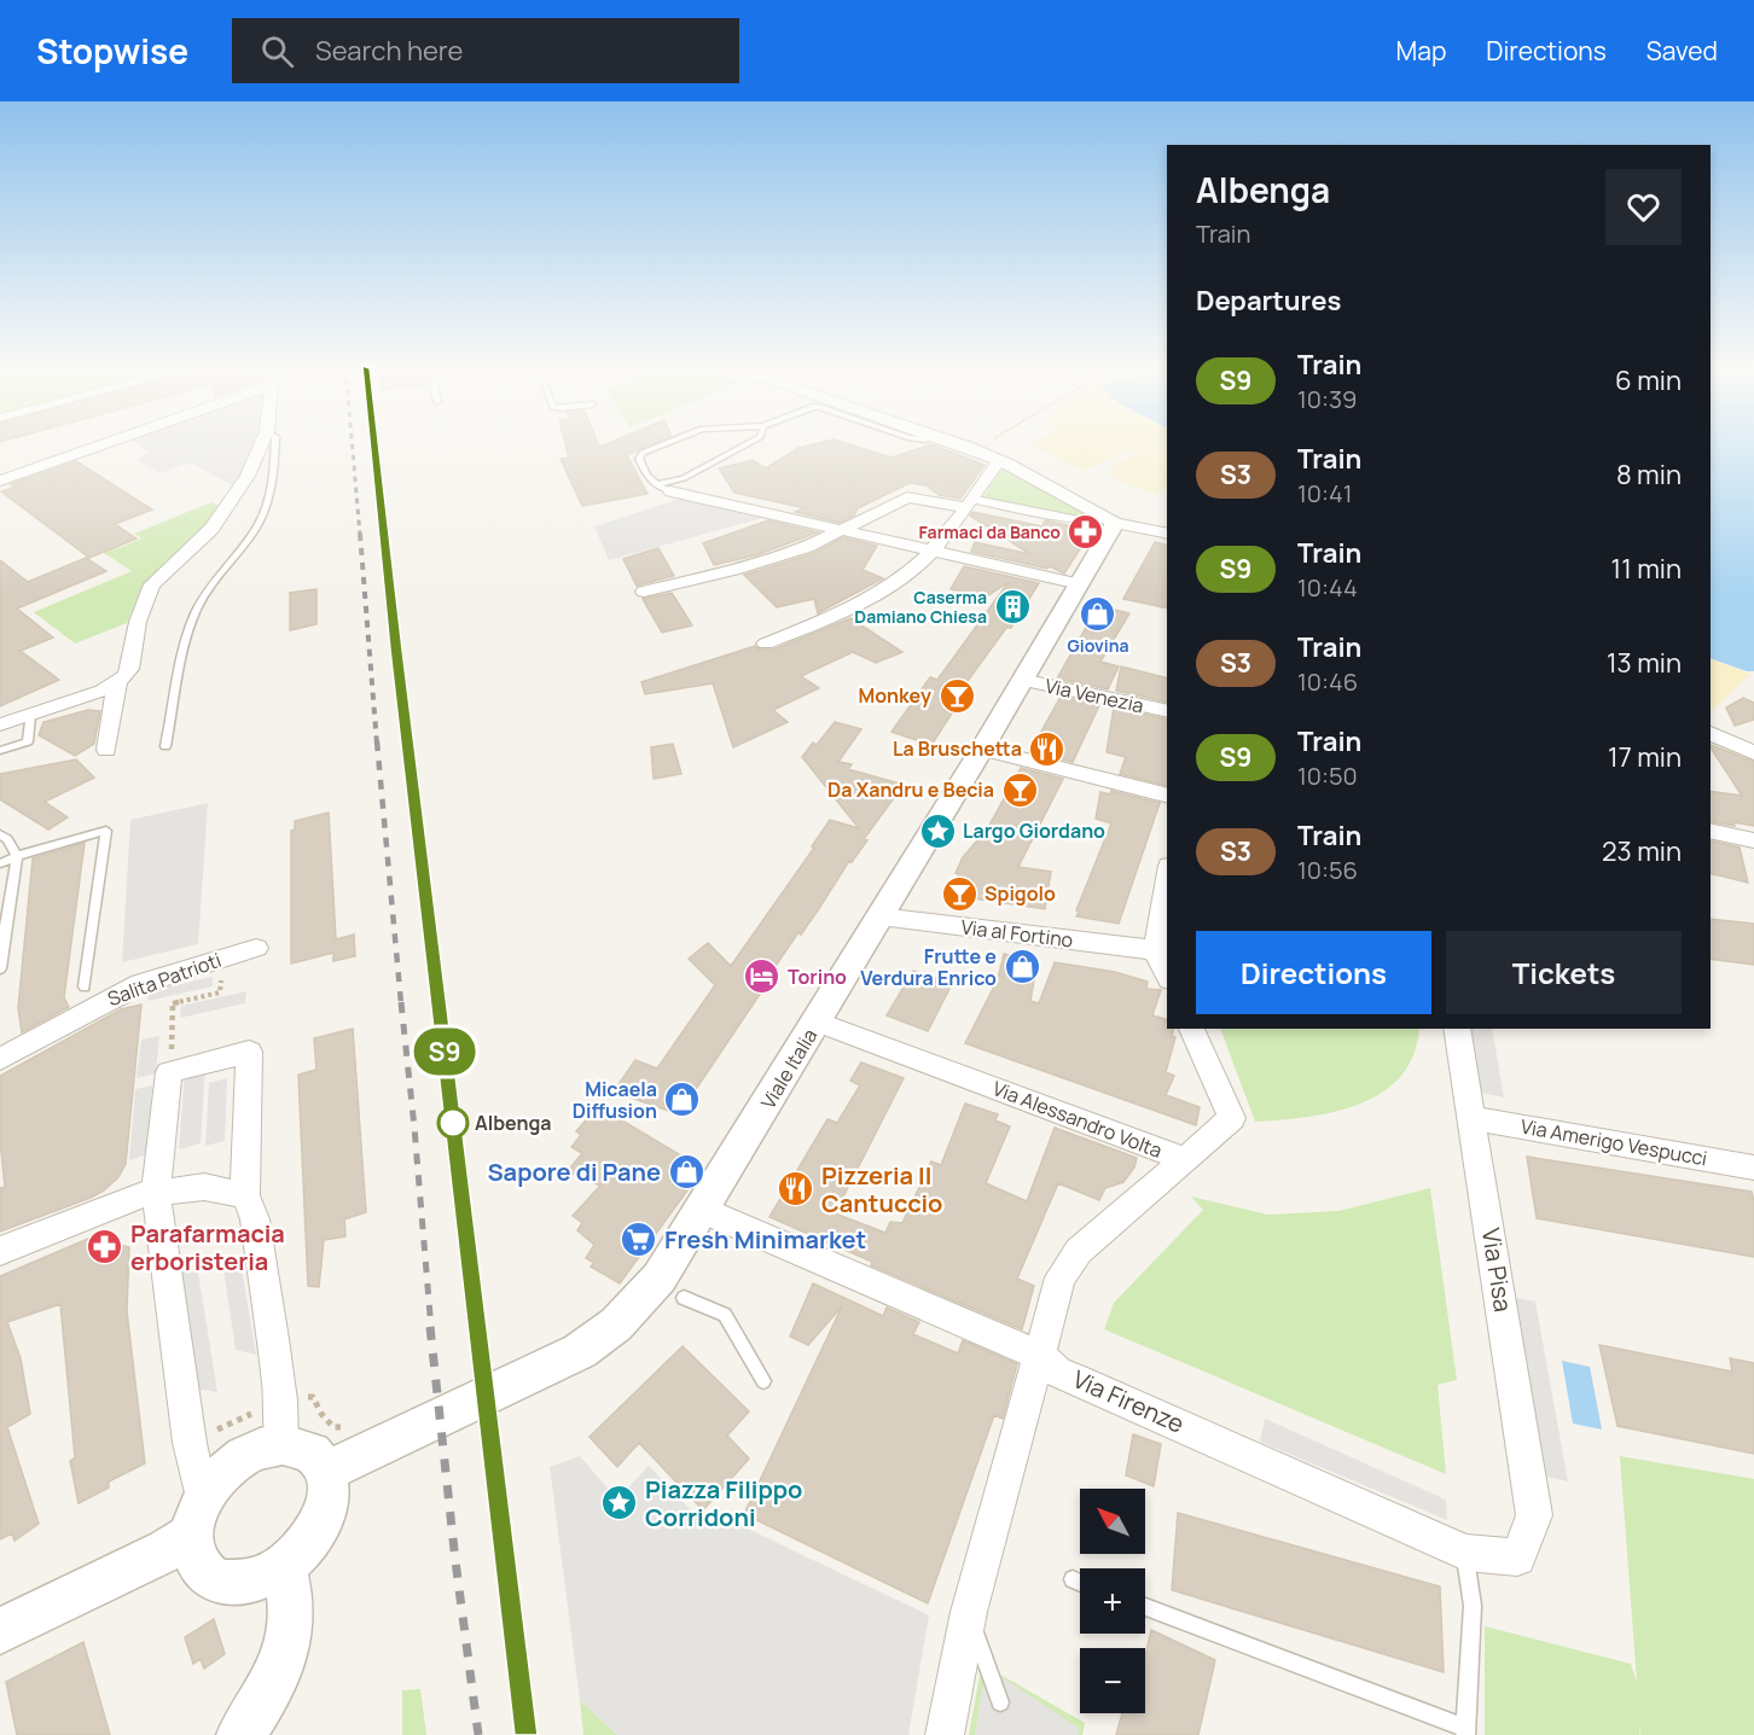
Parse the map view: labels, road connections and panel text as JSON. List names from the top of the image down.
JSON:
{
  "streets": {
    "street": [
      "Via Venezia",
      "Via al Fortino",
      "Salita Patrioti",
      "Viale Italia",
      "Via Alessandro Volta",
      "Via Amerigo Vespucci",
      "Via Pisa",
      "Via Firenze"
    ]
  },
  "crossings": [
    ["Via Venezia", "Viale Italia"],
    ["Via al Fortino", "Viale Italia"],
    ["Viale Italia", "Via Alessandro Volta"],
    ["Viale Italia", "Via Firenze"],
    ["Via Amerigo Vespucci", "Via Pisa"],
    ["Via Pisa", "Via Firenze"]
  ],
  "places": {
    "pharmacy": ["Farmaci da Banco", "Parafarmacia erboristeria"],
    "building": ["Caserma Damiano Chiesa"],
    "shop": [
      "Giovina",
      "Frutte e Verdura Enrico",
      "Micaela Diffusion",
      "Sapore di Pane"
    ],
    "bar": ["Monkey", "Da Xandru e Becia", "Spigolo"],
    "restaurant": ["La Bruschetta", "Pizzeria Il Cantuccio"],
    "place": ["Largo Giordano", "Piazza Filippo Corridoni"],
    "hotel": ["Torino"],
    "other": ["Albenga"],
    "supermarket": ["Fresh Minimarket"]
  },
  "north": "top left",
  "page": {
    "header": "Stopwise",
    "search": "Search here",
    "nav": ["Map", "Directions", "Saved"],
    "on_map": "S9",
    "heading": [
      ["Albenga", "Train"],
      "Departures"
    ],
    "list": [
      {
        "mark": "S9",
        "name": "Train",
        "note": "10:39",
        "value": "6 min"
      },
      {
        "mark": "S3",
        "name": "Train",
        "note": "10:41",
        "value": "8 min"
      },
      {
        "mark": "S9",
        "name": "Train",
        "note": "10:44",
        "value": "11 min"
      },
      {
        "mark": "S3",
        "name": "Train",
        "note": "10:46",
        "value": "13 min"
      },
      {
        "mark": "S9",
        "name": "Train",
        "note": "10:50",
        "value": "17 min"
      },
      {
        "mark": "S3",
        "name": "Train",
        "note": "10:56",
        "value": "23 min"
      }
    ],
    "buttons": ["Directions", "Tickets"],
    "map_buttons": ["+", "−"]
  }
}
